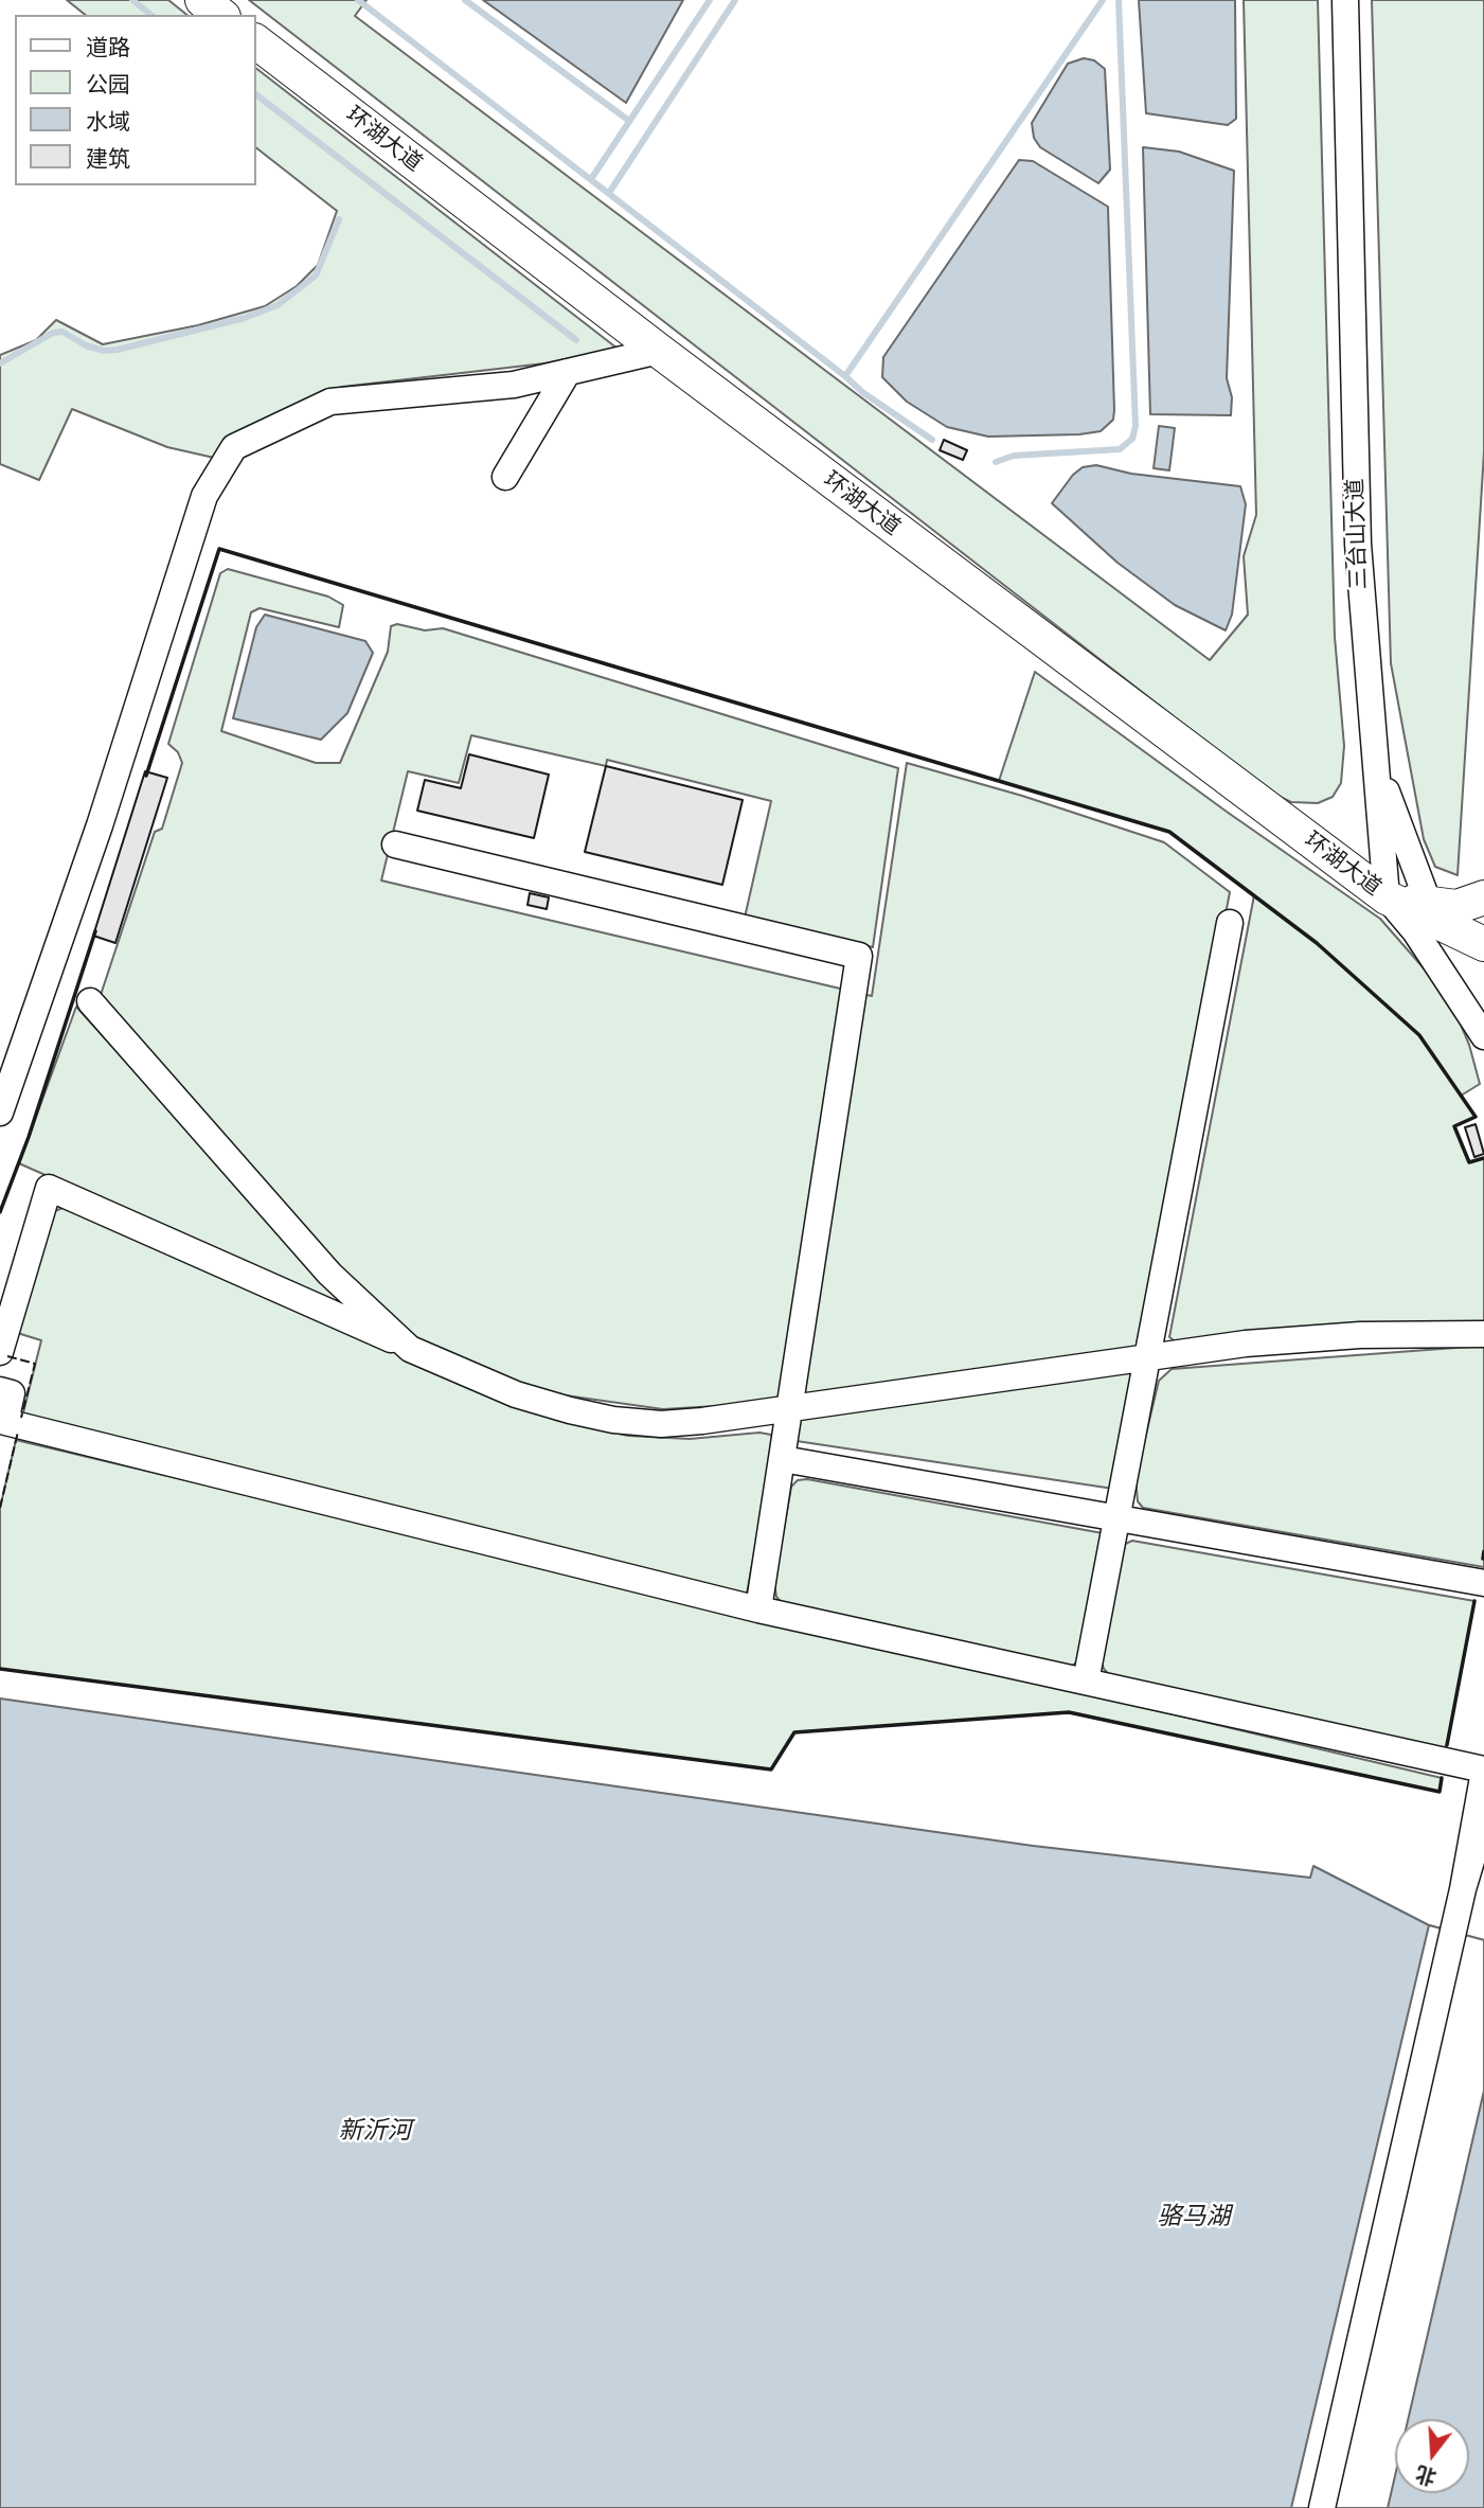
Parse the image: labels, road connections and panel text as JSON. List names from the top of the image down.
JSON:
{
  "streets": {
    "main road": ["环湖大道"],
    "street": ["三台山大道"]
  },
  "crossings": [
    ["环湖大道", "三台山大道"]
  ],
  "water": ["新沂河", "骆马湖"],
  "legend": [
    "道路",
    "公园",
    "水域",
    "建筑"
  ],
  "north": "bottom"
}
